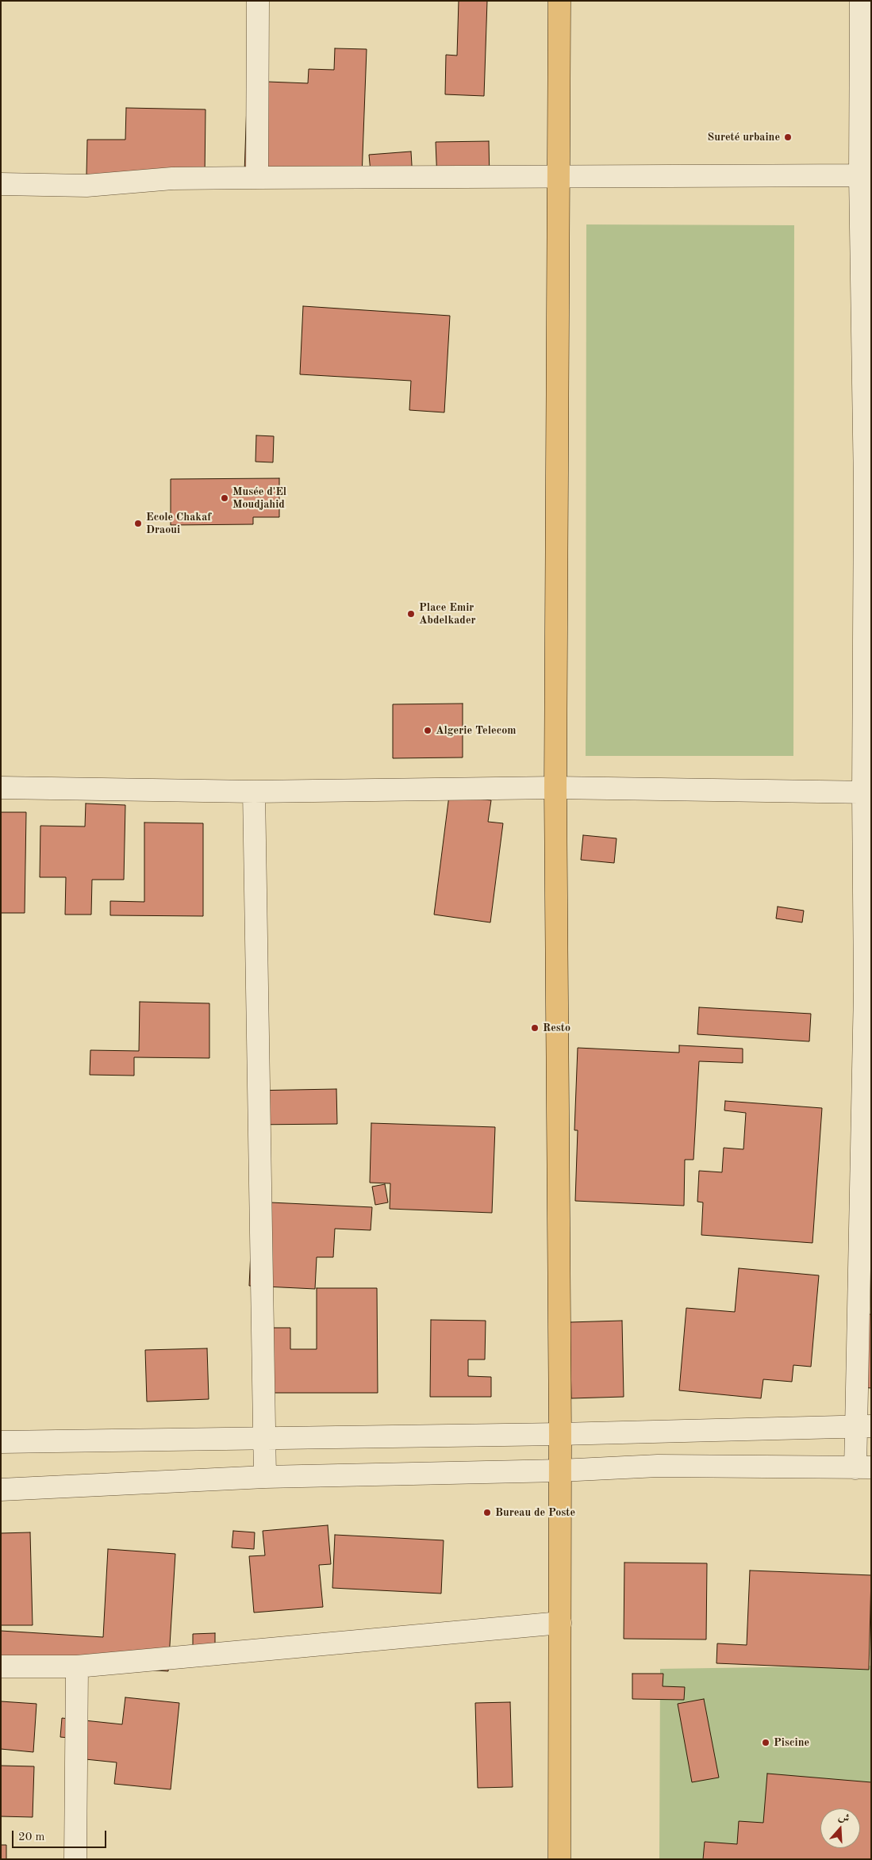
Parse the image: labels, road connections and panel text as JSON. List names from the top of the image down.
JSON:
{
  "places": [
    "Sureté urbaine",
    "Musée d'El Moudjahid",
    "Ecole Chakaf Draoui",
    "Place Emir Abdelkader",
    "Algerie Telecom",
    "Resto",
    "Bureau de Poste",
    "Piscine"
  ],
  "scale_bar": "20 m",
  "north": "top"
}
